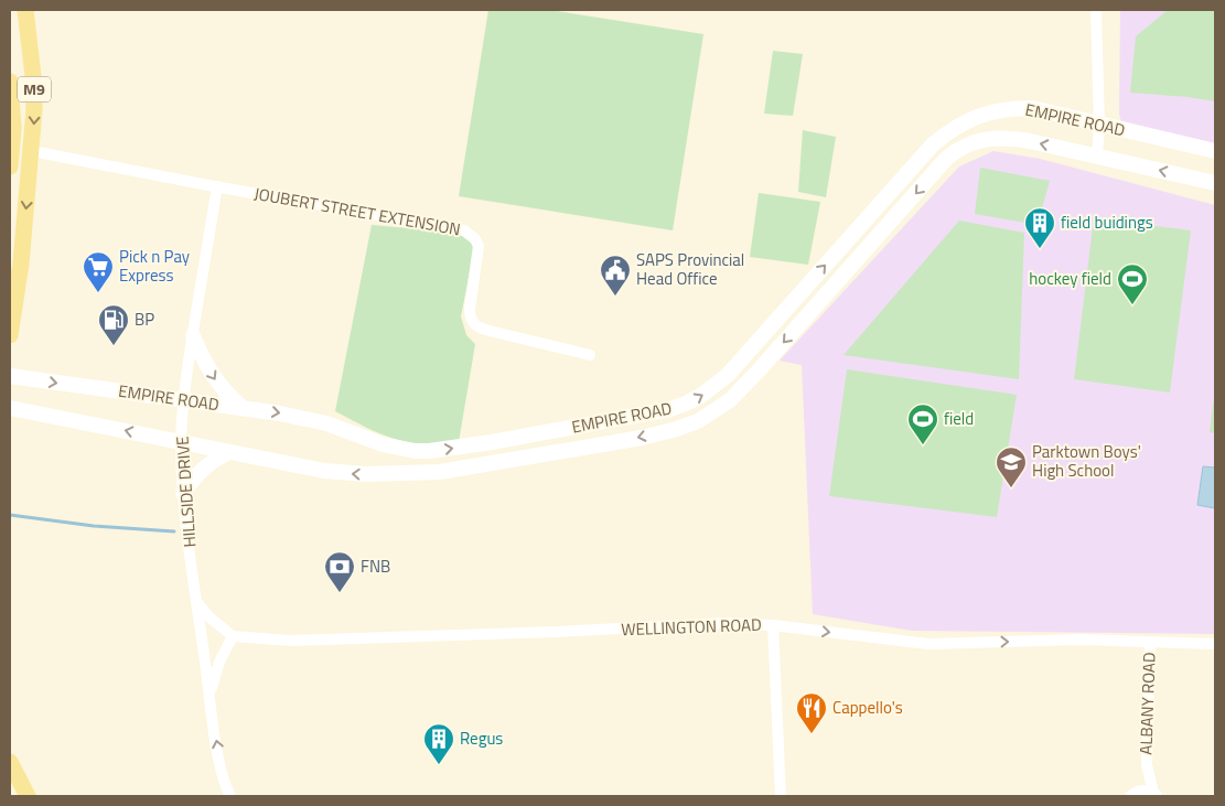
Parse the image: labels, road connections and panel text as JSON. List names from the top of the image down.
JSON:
{
  "streets": {
    "main road": ["M9", "EMPIRE ROAD"],
    "street": [
      "JOUBERT STREET EXTENSION",
      "HILLSIDE DRIVE",
      "WELLINGTON ROAD",
      "ALBANY ROAD"
    ]
  },
  "crossings": [
    ["M9", "JOUBERT STREET EXTENSION"],
    ["EMPIRE ROAD", "HILLSIDE DRIVE"],
    ["JOUBERT STREET EXTENSION", "HILLSIDE DRIVE"],
    ["WELLINGTON ROAD", "ALBANY ROAD"]
  ],
  "one_way": ["WELLINGTON ROAD"],
  "places": {
    "building": ["field buidings", "Regus"],
    "supermarket": ["Pick n Pay Express"],
    "public building": ["SAPS Provincial Head Office"],
    "sports": ["hockey field", "field"],
    "fuel station": ["BP"],
    "school or university": ["Parktown Boys' High School"],
    "bank": ["FNB"],
    "restaurant": ["Cappello's"]
  }
}
